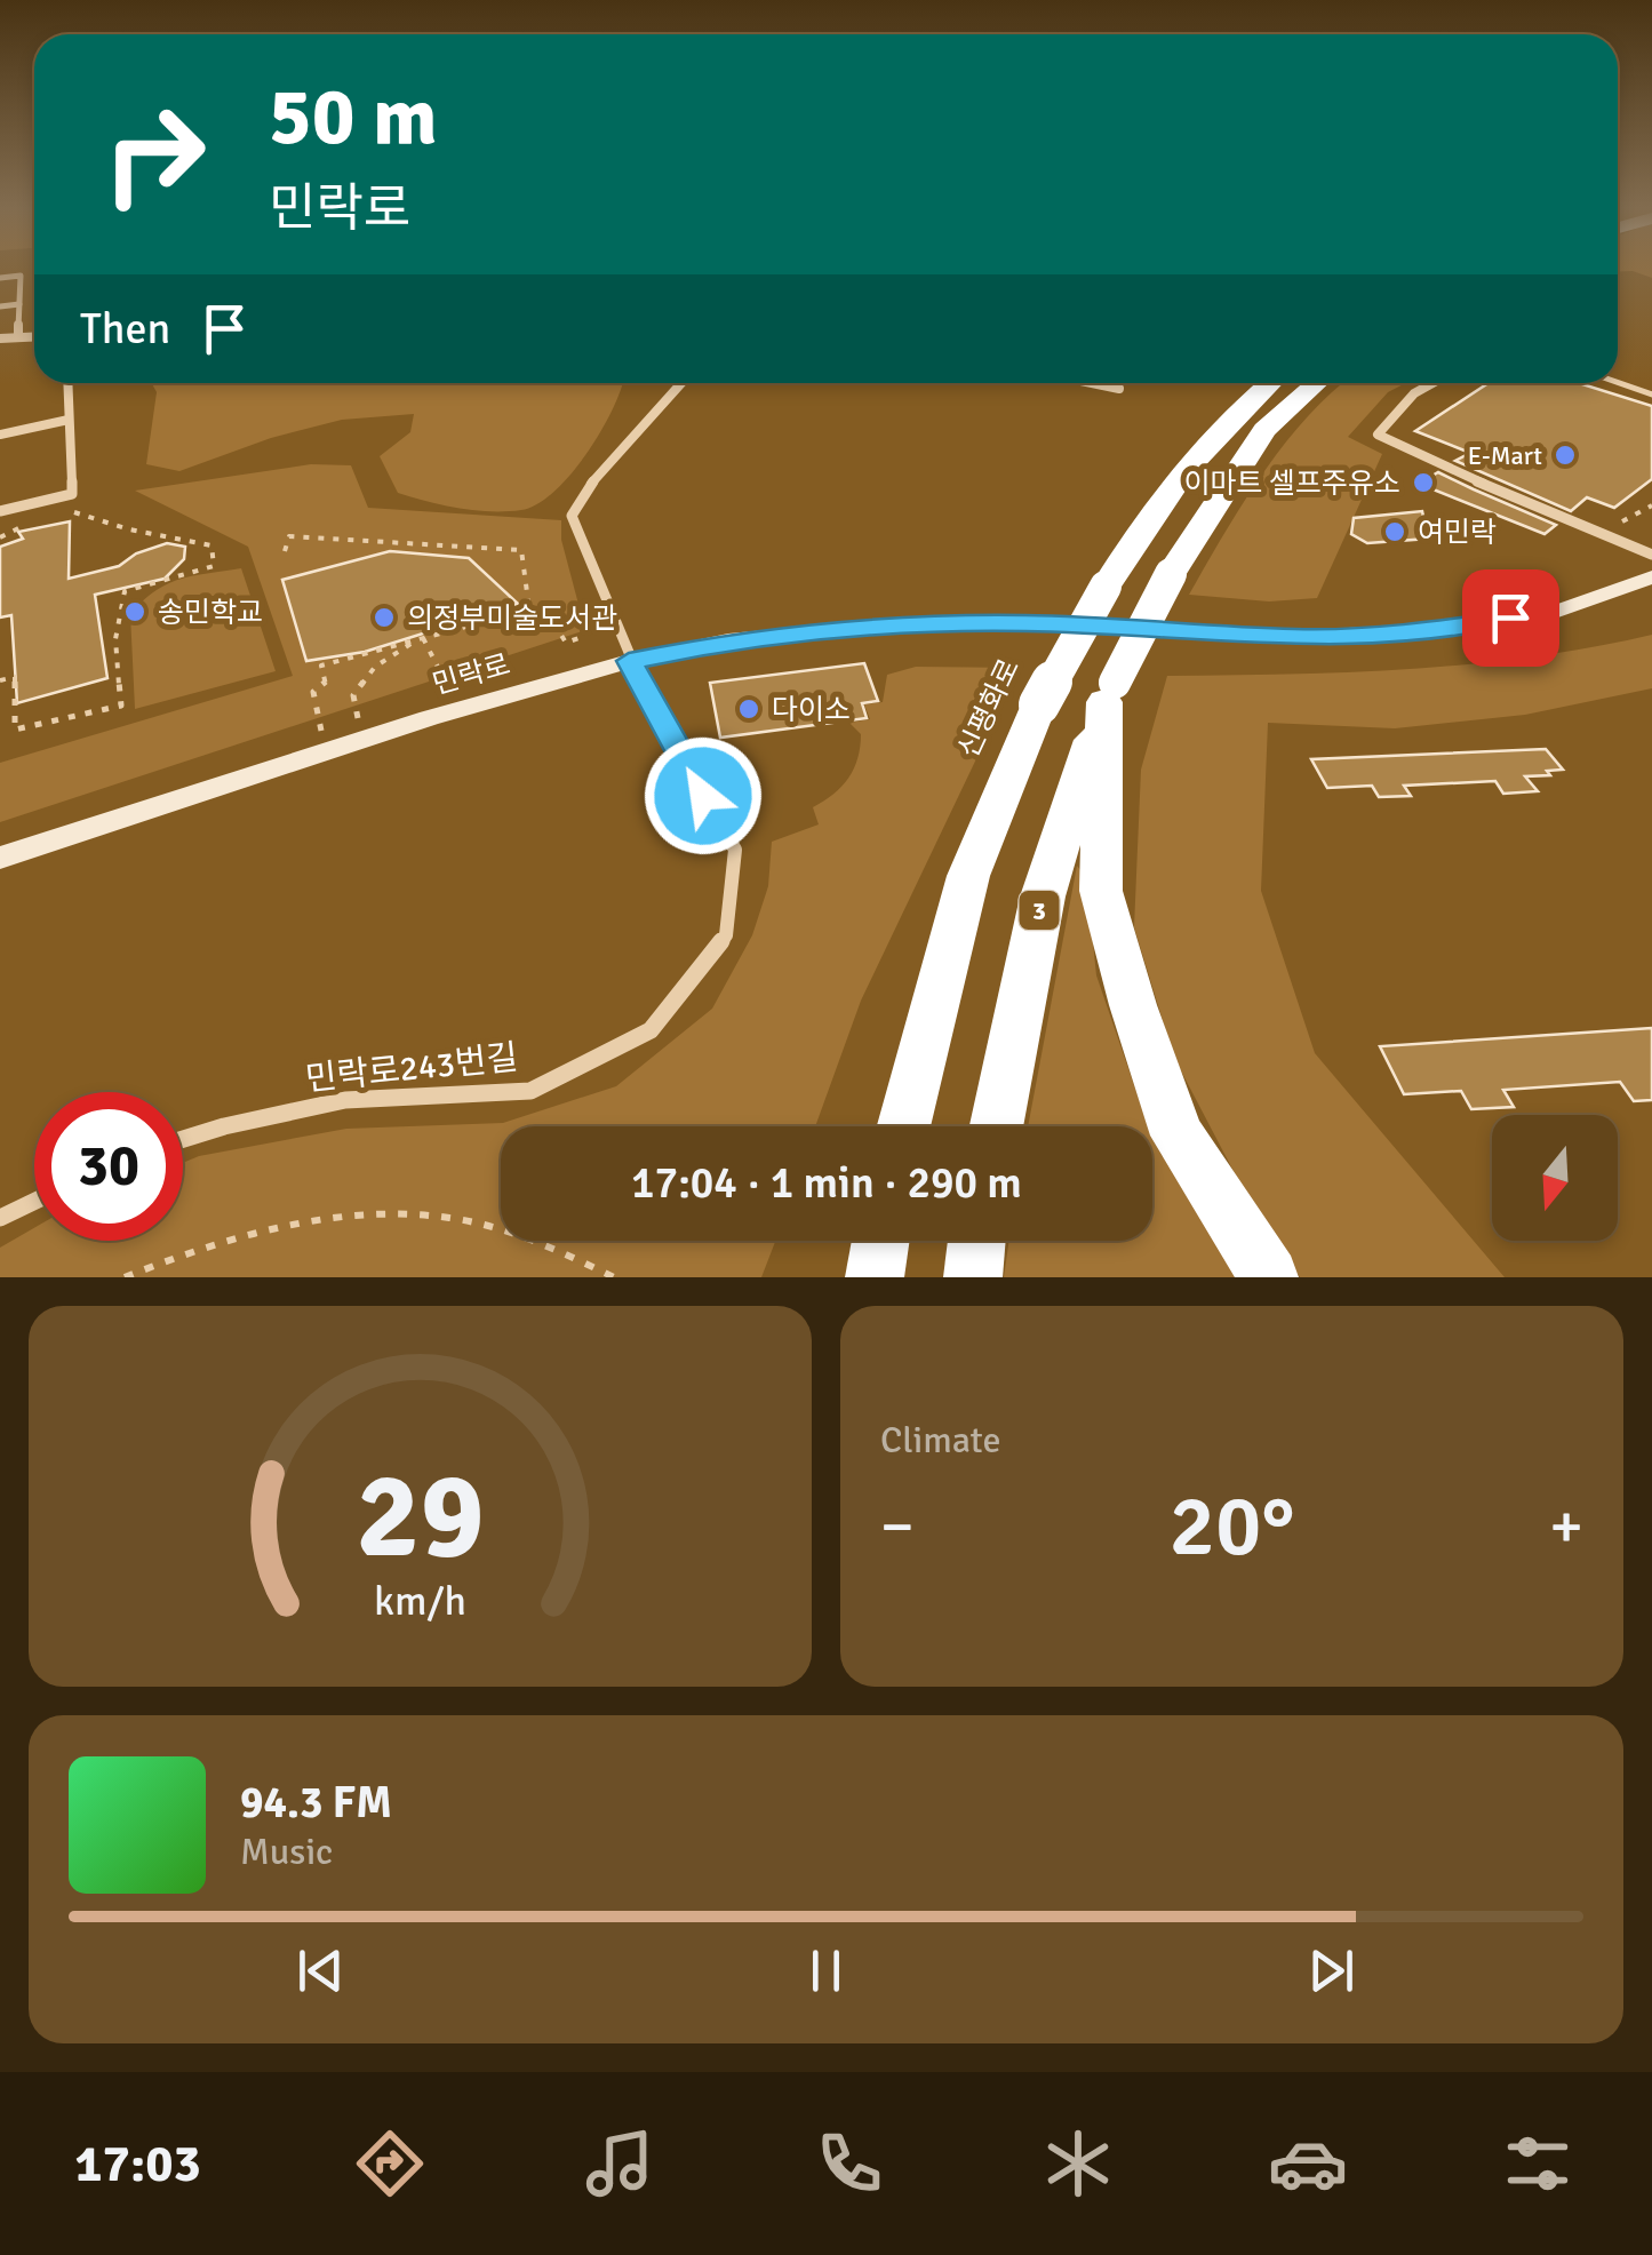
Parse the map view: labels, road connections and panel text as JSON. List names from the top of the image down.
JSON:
{
  "streets": {
    "highway": ["신평화로", "3"],
    "main road": ["민락로"],
    "street": ["민락로243번길"]
  },
  "crossings": [
    ["민락로", "민락로243번길"]
  ],
  "places": [
    "E-Mart",
    "이마트 셀프주유소",
    "여민락",
    "송민학교",
    "의정부미술도서관",
    "다이소"
  ],
  "north": "bottom",
  "page": {
    "turn": ["50 m", "민락로"],
    "then": "Then",
    "limit": "30",
    "trip": "17:04 · 1 min · 290 m",
    "tile": "Climate",
    "heat": ["−", "20°", "+"],
    "song": ["94.3 FM", "Music"],
    "tabs": "17:03",
    "gauge": ["29", "km/h"]
  }
}
